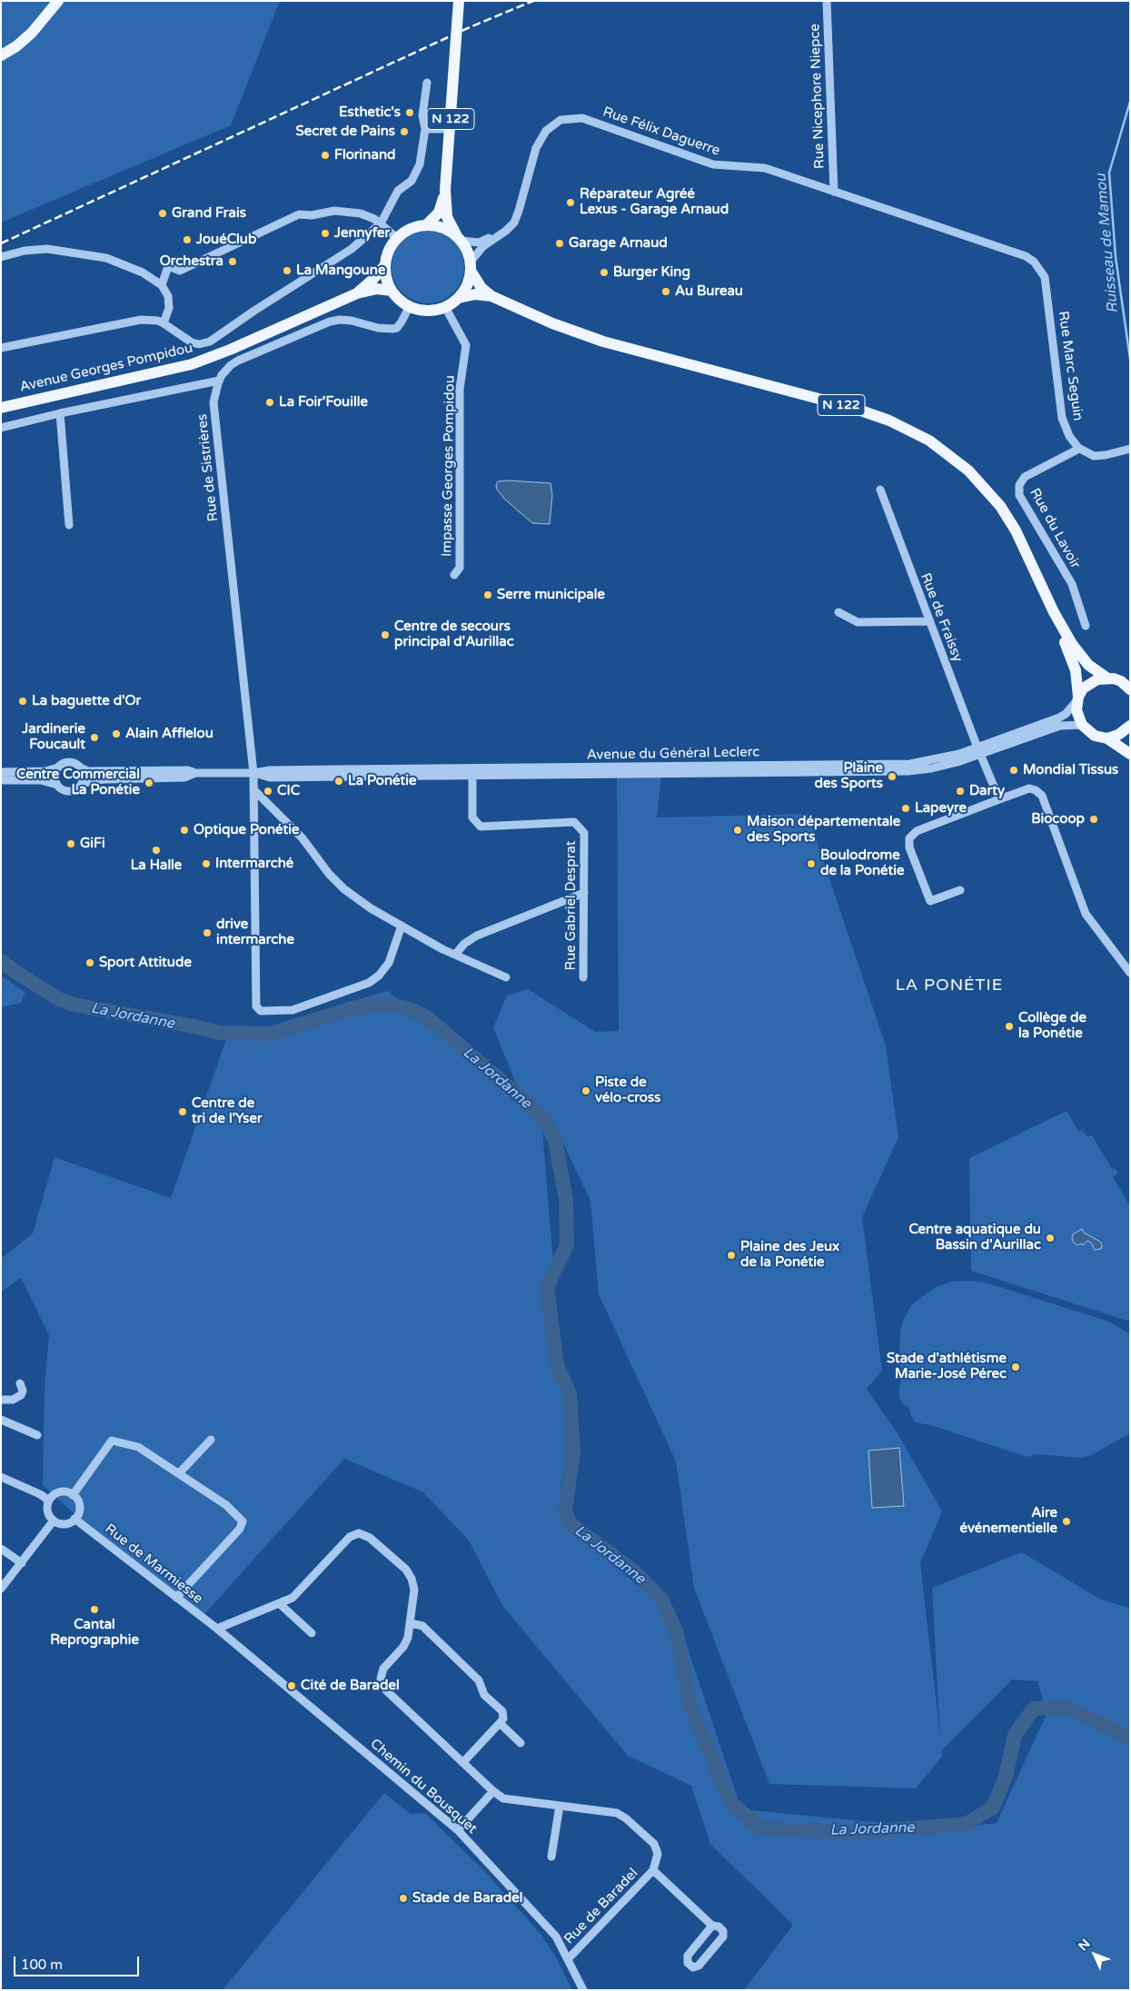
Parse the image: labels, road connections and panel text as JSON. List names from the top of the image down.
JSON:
{
  "streets": {
    "main road": ["N 122", "Avenue Georges Pompidou"],
    "street": [
      "Rue Nicephore Niepce",
      "Rue Félix Daguerre",
      "Rue Marc Seguin",
      "Impasse Georges Pompidou",
      "Rue de Sistrières",
      "Rue du Lavoir",
      "Rue de Fraissy",
      "Avenue du Général Leclerc",
      "Rue Gabriel Desprat",
      "Rue de Marmiesse",
      "Chemin du Bousquet",
      "Rue de Baradel"
    ]
  },
  "crossings": [
    ["Rue Nicephore Niepce", "Rue Félix Daguerre"],
    ["N 122", "Rue Félix Daguerre"],
    ["N 122", "Impasse Georges Pompidou"],
    ["N 122", "Rue de Sistrières"],
    ["N 122", "Avenue du Général Leclerc"],
    ["Rue Félix Daguerre", "Rue Marc Seguin"],
    ["Rue Félix Daguerre", "Impasse Georges Pompidou"],
    ["Rue Félix Daguerre", "Rue de Sistrières"],
    ["Rue Marc Seguin", "Rue du Lavoir"],
    ["Impasse Georges Pompidou", "Rue de Sistrières"],
    ["Rue de Sistrières", "Avenue du Général Leclerc"],
    ["Rue de Fraissy", "Avenue du Général Leclerc"],
    ["Avenue du Général Leclerc", "Rue Gabriel Desprat"],
    ["Rue de Marmiesse", "Chemin du Bousquet"],
    ["Rue de Marmiesse", "Rue de Baradel"],
    ["Chemin du Bousquet", "Rue de Baradel"]
  ],
  "districts": ["LA PONÉTIE"],
  "water": ["Ruisseau de Mamou", "La Jordanne"],
  "places": [
    "Esthetic's",
    "Secret de Pains",
    "Florinand",
    "Réparateur Agréé Lexus - Garage Arnaud",
    "Grand Frais",
    "Jennyfer",
    "JouéClub",
    "Garage Arnaud",
    "Orchestra",
    "La Mangoune",
    "Burger King",
    "Au Bureau",
    "La Foir'Fouille",
    "Serre municipale",
    "Centre de secours principal d'Aurillac",
    "La baguette d'Or",
    "Alain Afflelou",
    "Jardinerie Foucault",
    "Mondial Tissus",
    "Plaine des Sports",
    "La Ponétie",
    "Centre Commercial La Ponétie",
    "CIC",
    "Darty",
    "Lapeyre",
    "Biocoop",
    "Optique Ponétie",
    "Maison départementale des Sports",
    "GiFi",
    "La Halle",
    "Intermarché",
    "Boulodrome de la Ponétie",
    "drive intermarche",
    "Sport Attitude",
    "Collège de la Ponétie",
    "Piste de vélo-cross",
    "Centre de tri de l'Yser",
    "Centre aquatique du Bassin d'Aurillac",
    "Plaine des Jeux de la Ponétie",
    "Stade d'athlétisme Marie-José Pérec",
    "Aire événementielle",
    "Cantal Reprographie",
    "Cité de Baradel",
    "Stade de Baradel"
  ],
  "scale_bar": "100 m",
  "north": "top left"
}
